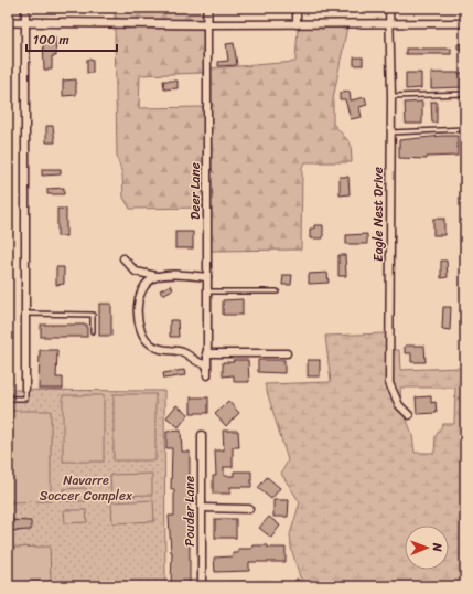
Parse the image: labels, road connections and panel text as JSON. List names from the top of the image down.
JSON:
{
  "streets": {
    "street": ["Deer Lane", "Eagle Nest Drive", "Pouder Lane"]
  },
  "parks": ["Navarre Soccer Complex"],
  "scale_bar": "100 m",
  "north": "right"
}
